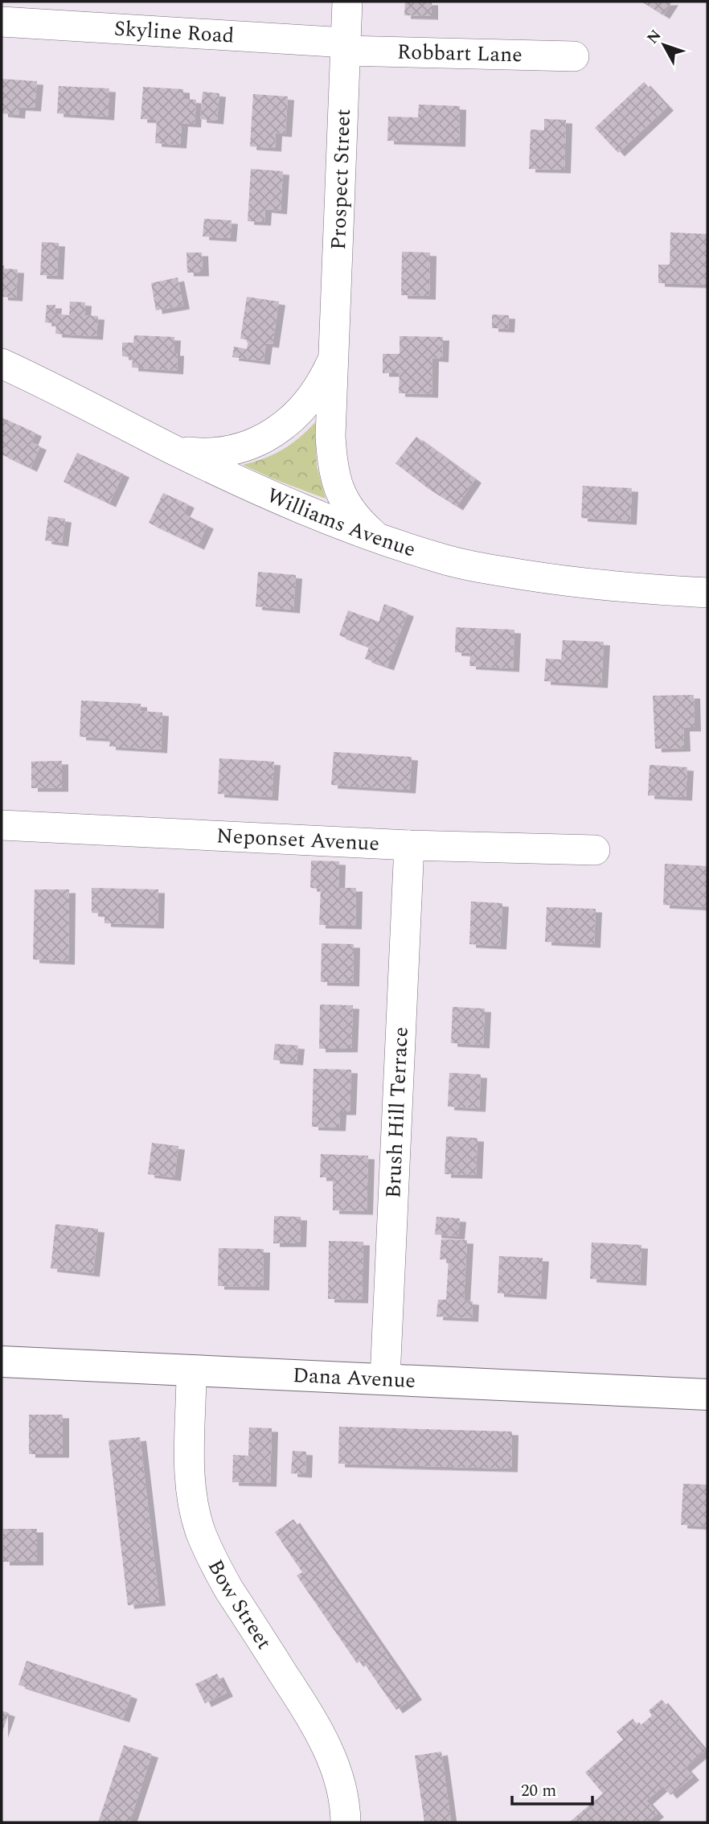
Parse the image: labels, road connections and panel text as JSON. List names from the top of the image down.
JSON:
{
  "streets": {
    "street": [
      "Skyline Road",
      "Robbart Lane",
      "Prospect Street",
      "Williams Avenue",
      "Neponset Avenue",
      "Brush Hill Terrace",
      "Dana Avenue",
      "Bow Street"
    ]
  },
  "crossings": [
    ["Skyline Road", "Robbart Lane"],
    ["Skyline Road", "Prospect Street"],
    ["Robbart Lane", "Prospect Street"],
    ["Prospect Street", "Williams Avenue"],
    ["Neponset Avenue", "Brush Hill Terrace"],
    ["Brush Hill Terrace", "Dana Avenue"],
    ["Dana Avenue", "Bow Street"]
  ],
  "scale_bar": "20 m",
  "north": "top left"
}
